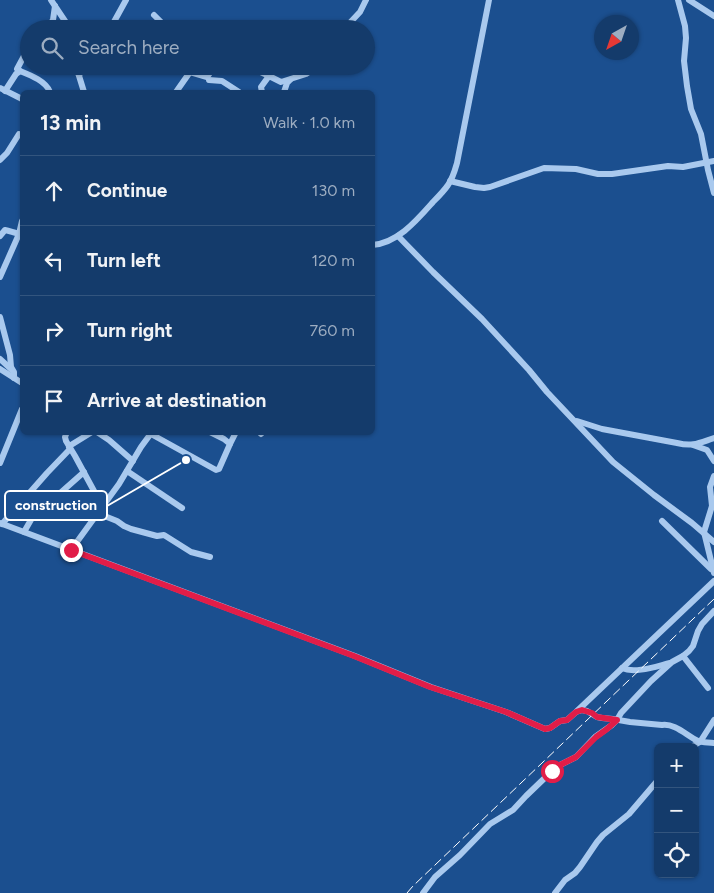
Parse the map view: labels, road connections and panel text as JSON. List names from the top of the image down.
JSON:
{
  "places": ["construction"],
  "north": "bottom left",
  "page": {
    "search": "Search here",
    "heading": ["13 min", "Walk · 1.0 km"],
    "list": [
      ["Continue", "130 m"],
      ["Turn left", "120 m"],
      ["Turn right", "760 m"],
      "Arrive at destination"
    ],
    "map_buttons": ["+", "−"]
  }
}
